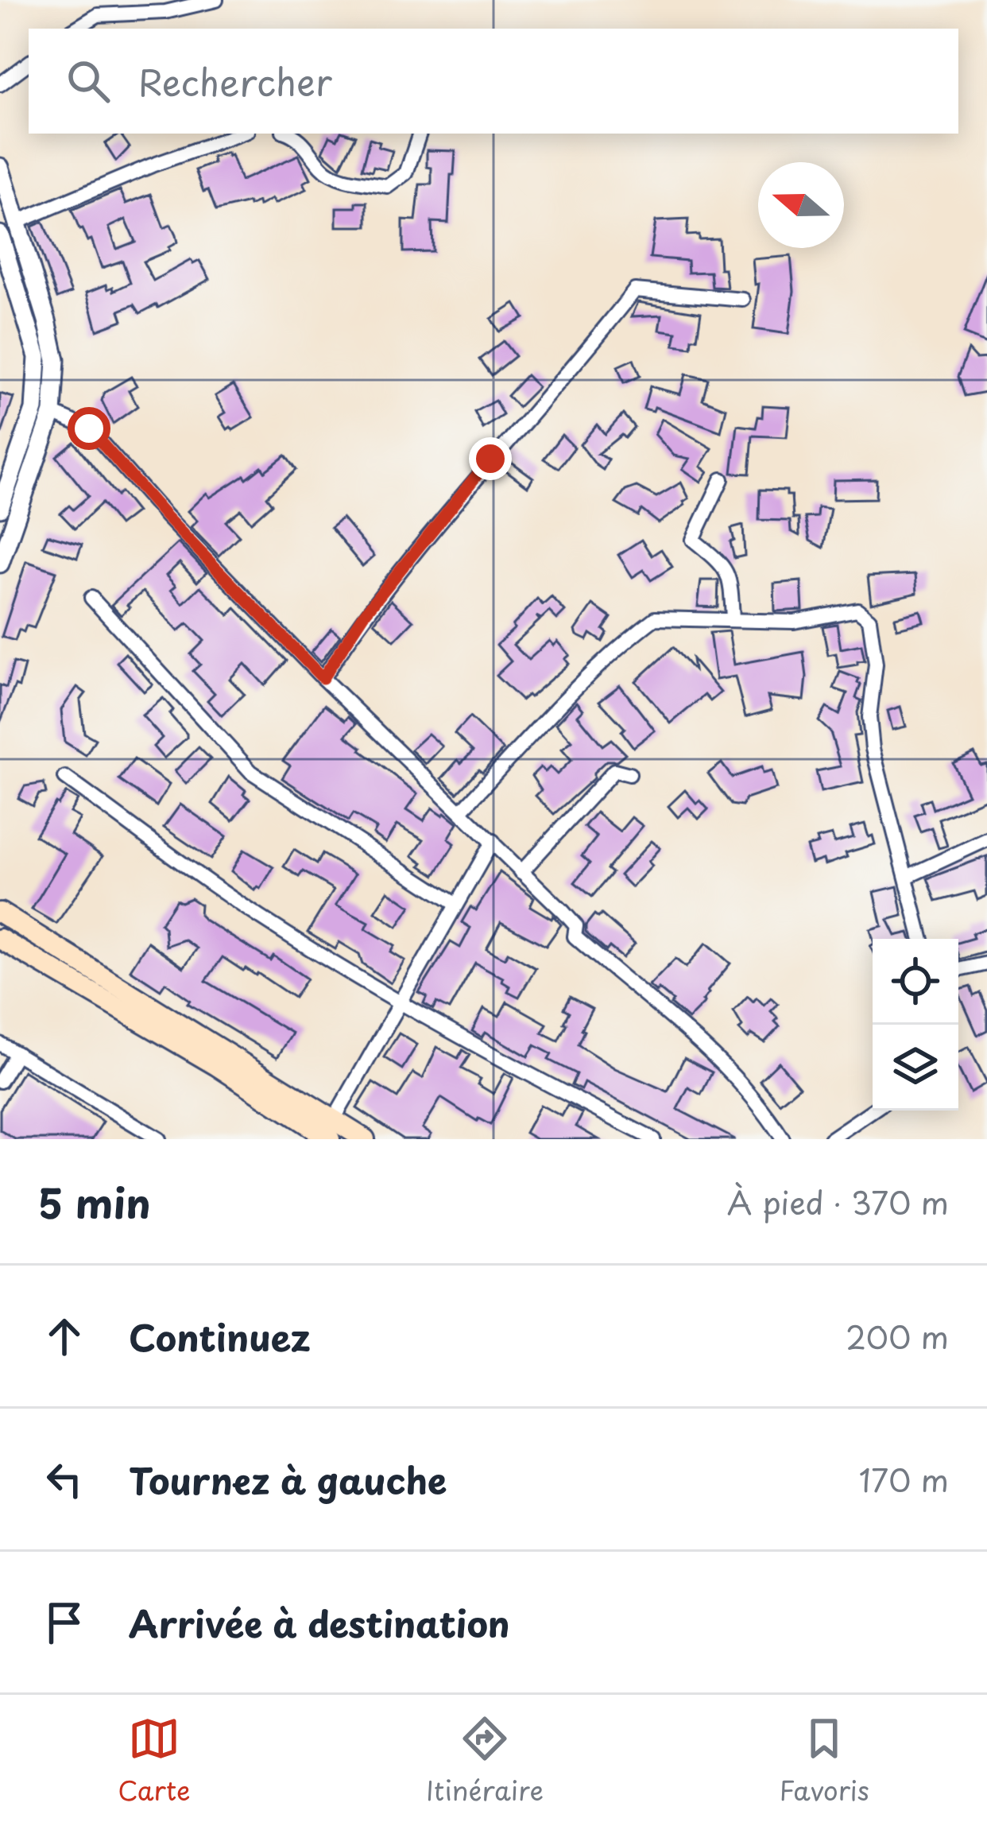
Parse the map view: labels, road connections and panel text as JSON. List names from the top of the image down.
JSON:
{
  "north": "left",
  "page": {
    "search": "Rechercher",
    "heading": ["5 min", "À pied · 370 m"],
    "list": [
      ["Continuez", "200 m"],
      ["Tournez à gauche", "170 m"],
      "Arrivée à destination"
    ],
    "nav": ["Carte", "Itinéraire", "Favoris"]
  }
}
